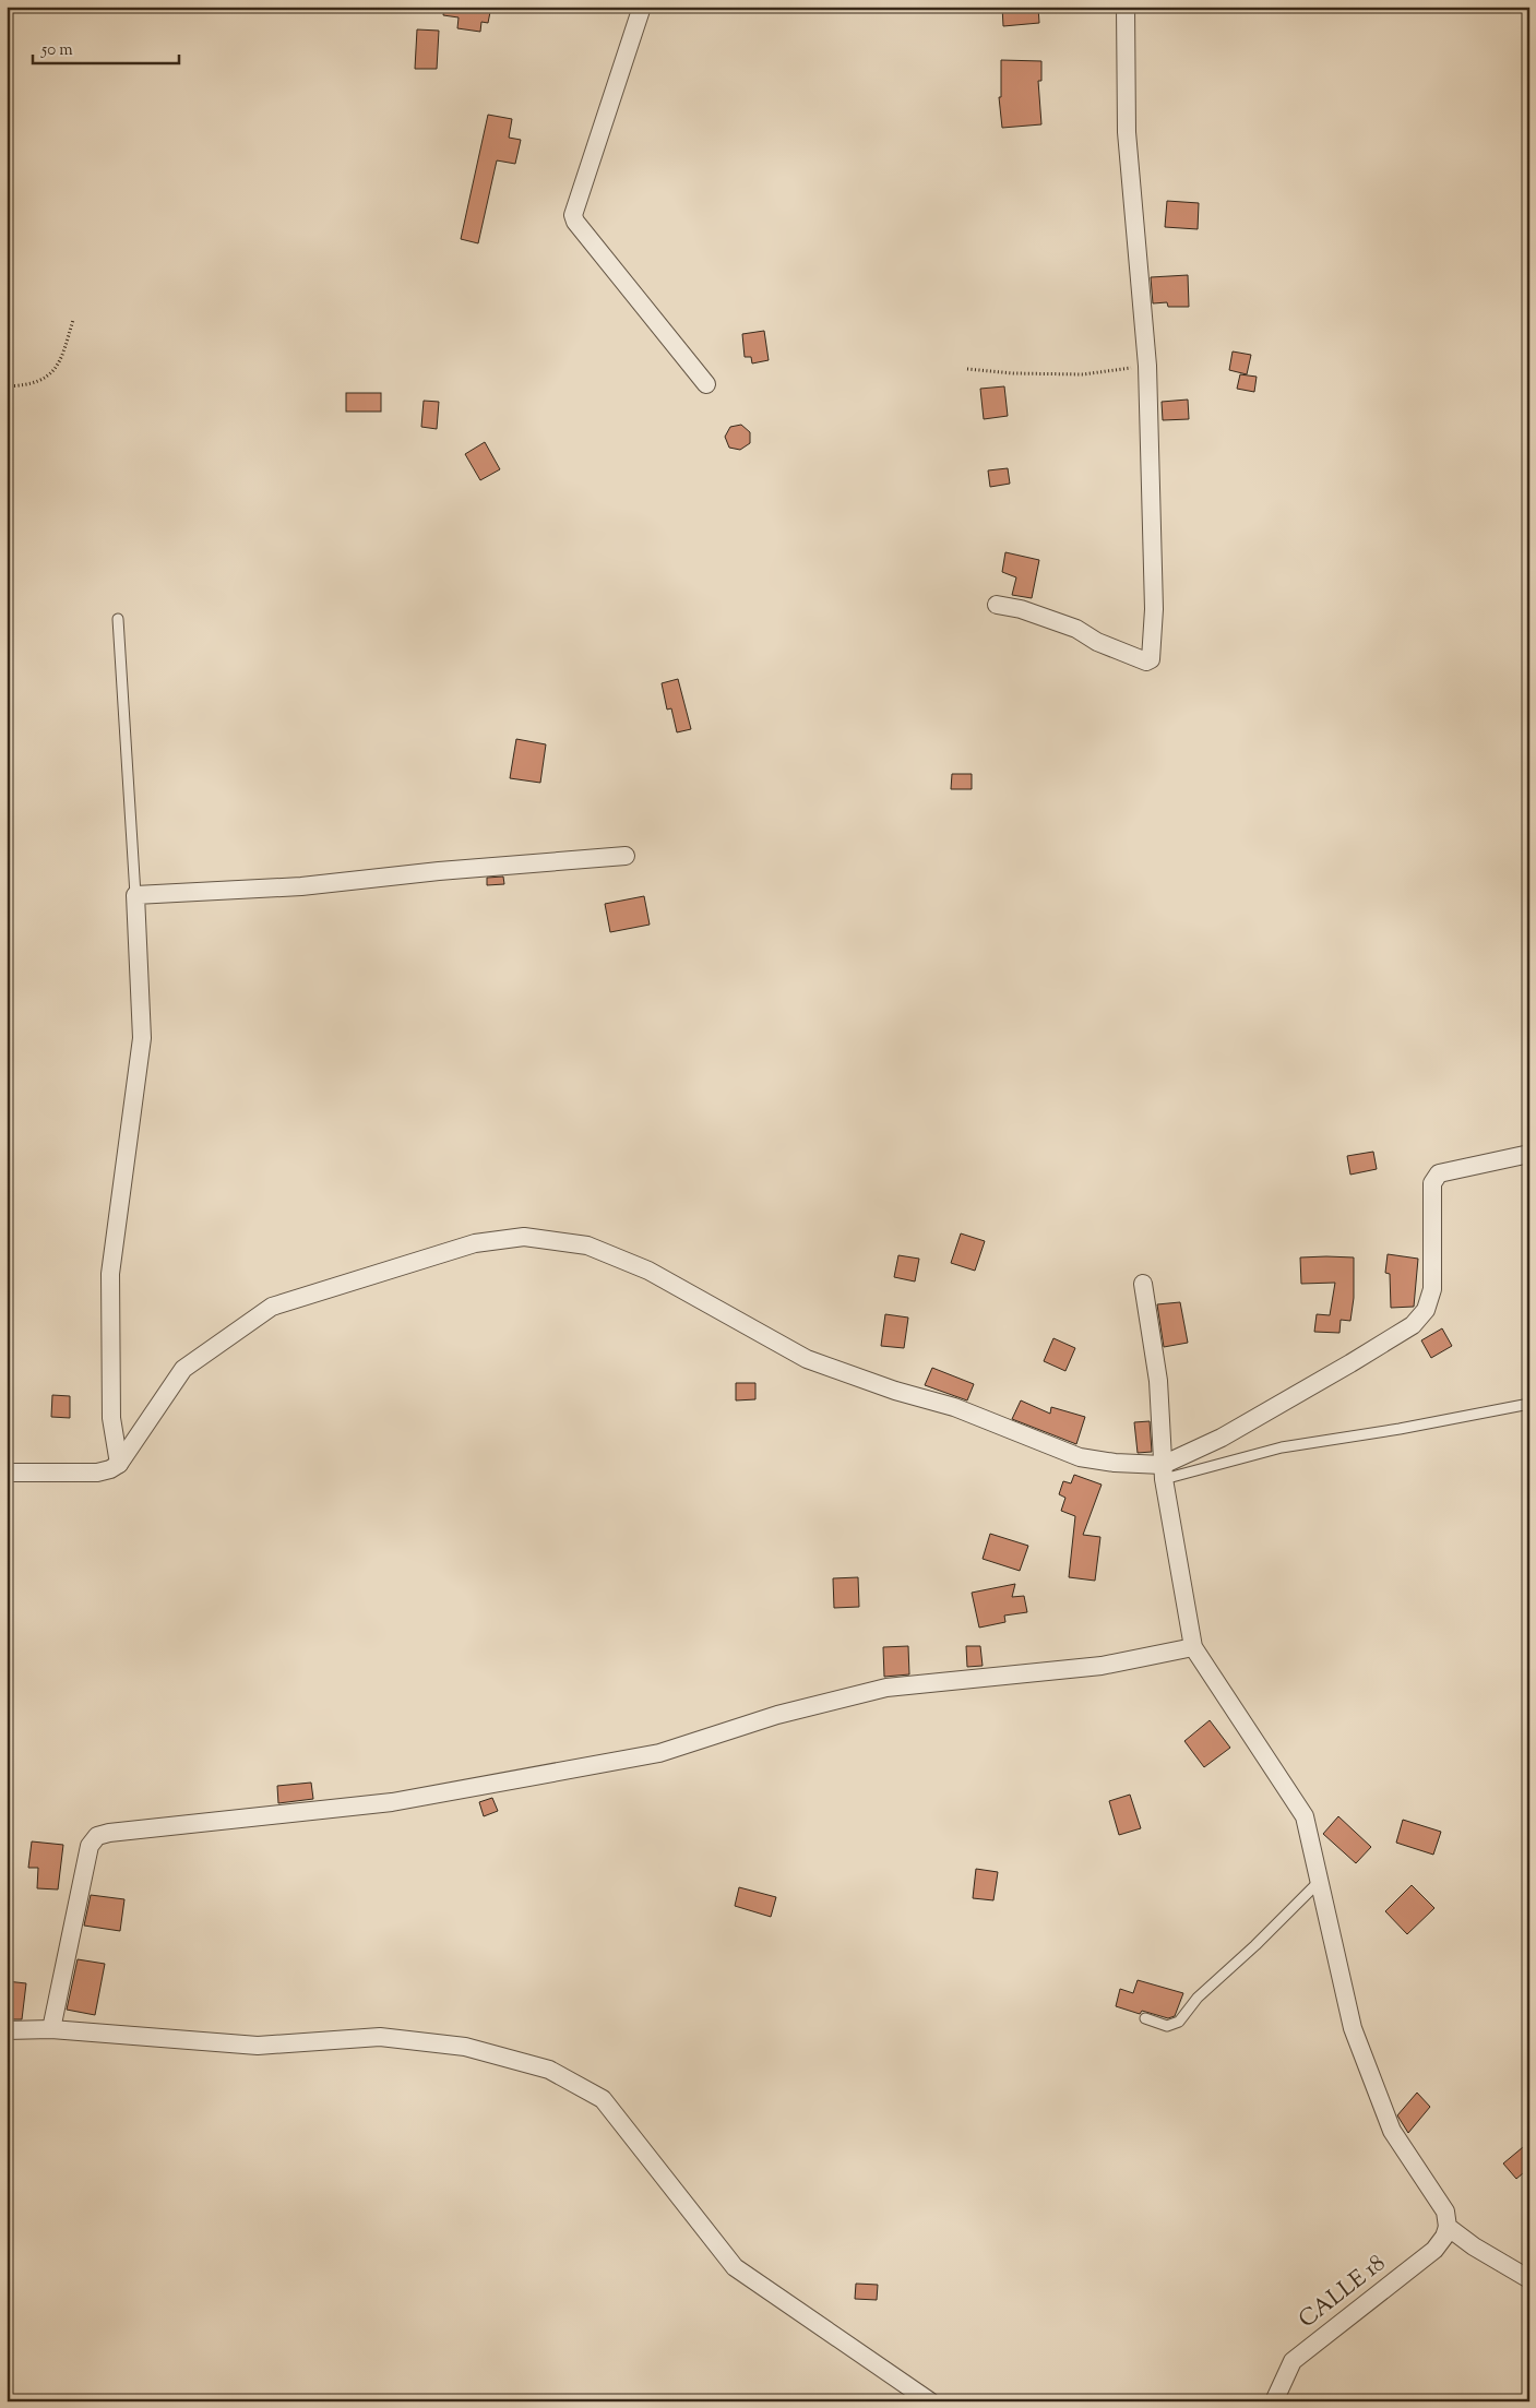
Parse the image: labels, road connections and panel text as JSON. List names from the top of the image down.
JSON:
{
  "streets": {
    "street": ["CALLE 18"]
  },
  "scale_bar": "50 m"
}
